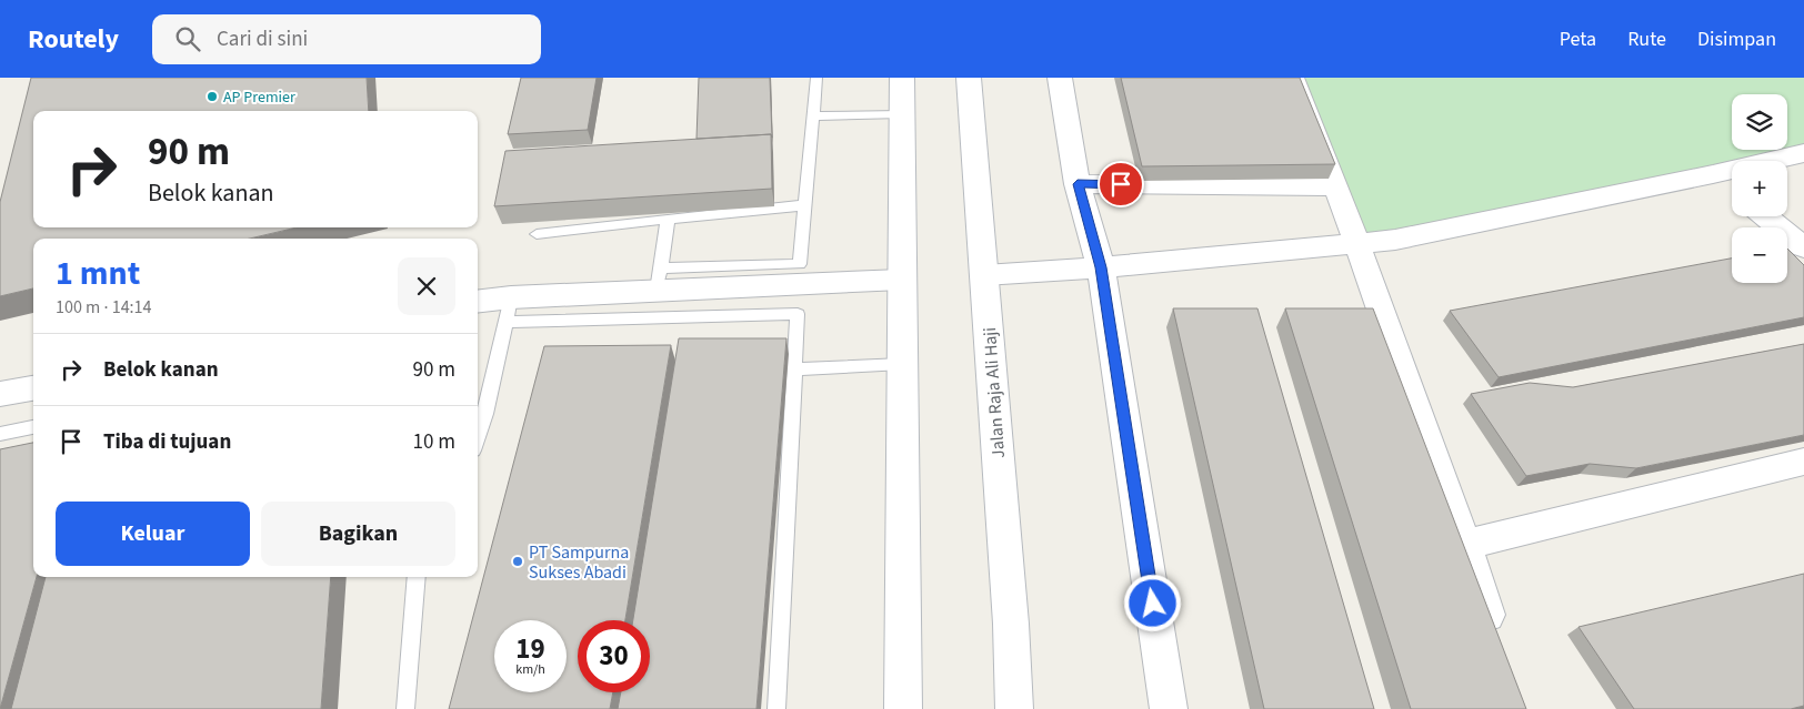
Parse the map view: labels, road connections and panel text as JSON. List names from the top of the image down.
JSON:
{
  "streets": {
    "street": ["Jalan Raja Ali Haji"]
  },
  "places": ["AP Premier", "PT Sampurna Sukses Abadi"],
  "page": {
    "header": "Routely",
    "search": "Cari di sini",
    "nav": ["Peta", "Rute", "Disimpan"],
    "map_buttons": ["+", "−"],
    "turn": ["90 m", "Belok kanan"],
    "heading": ["1 mnt", "100 m · 14:14"],
    "list": [
      {
        "name": "Belok kanan",
        "value": "90 m"
      },
      {
        "name": "Tiba di tujuan",
        "value": "10 m"
      }
    ],
    "buttons": ["Keluar", "Bagikan"],
    "speed": "19 km/h",
    "limit": "30"
  }
}
